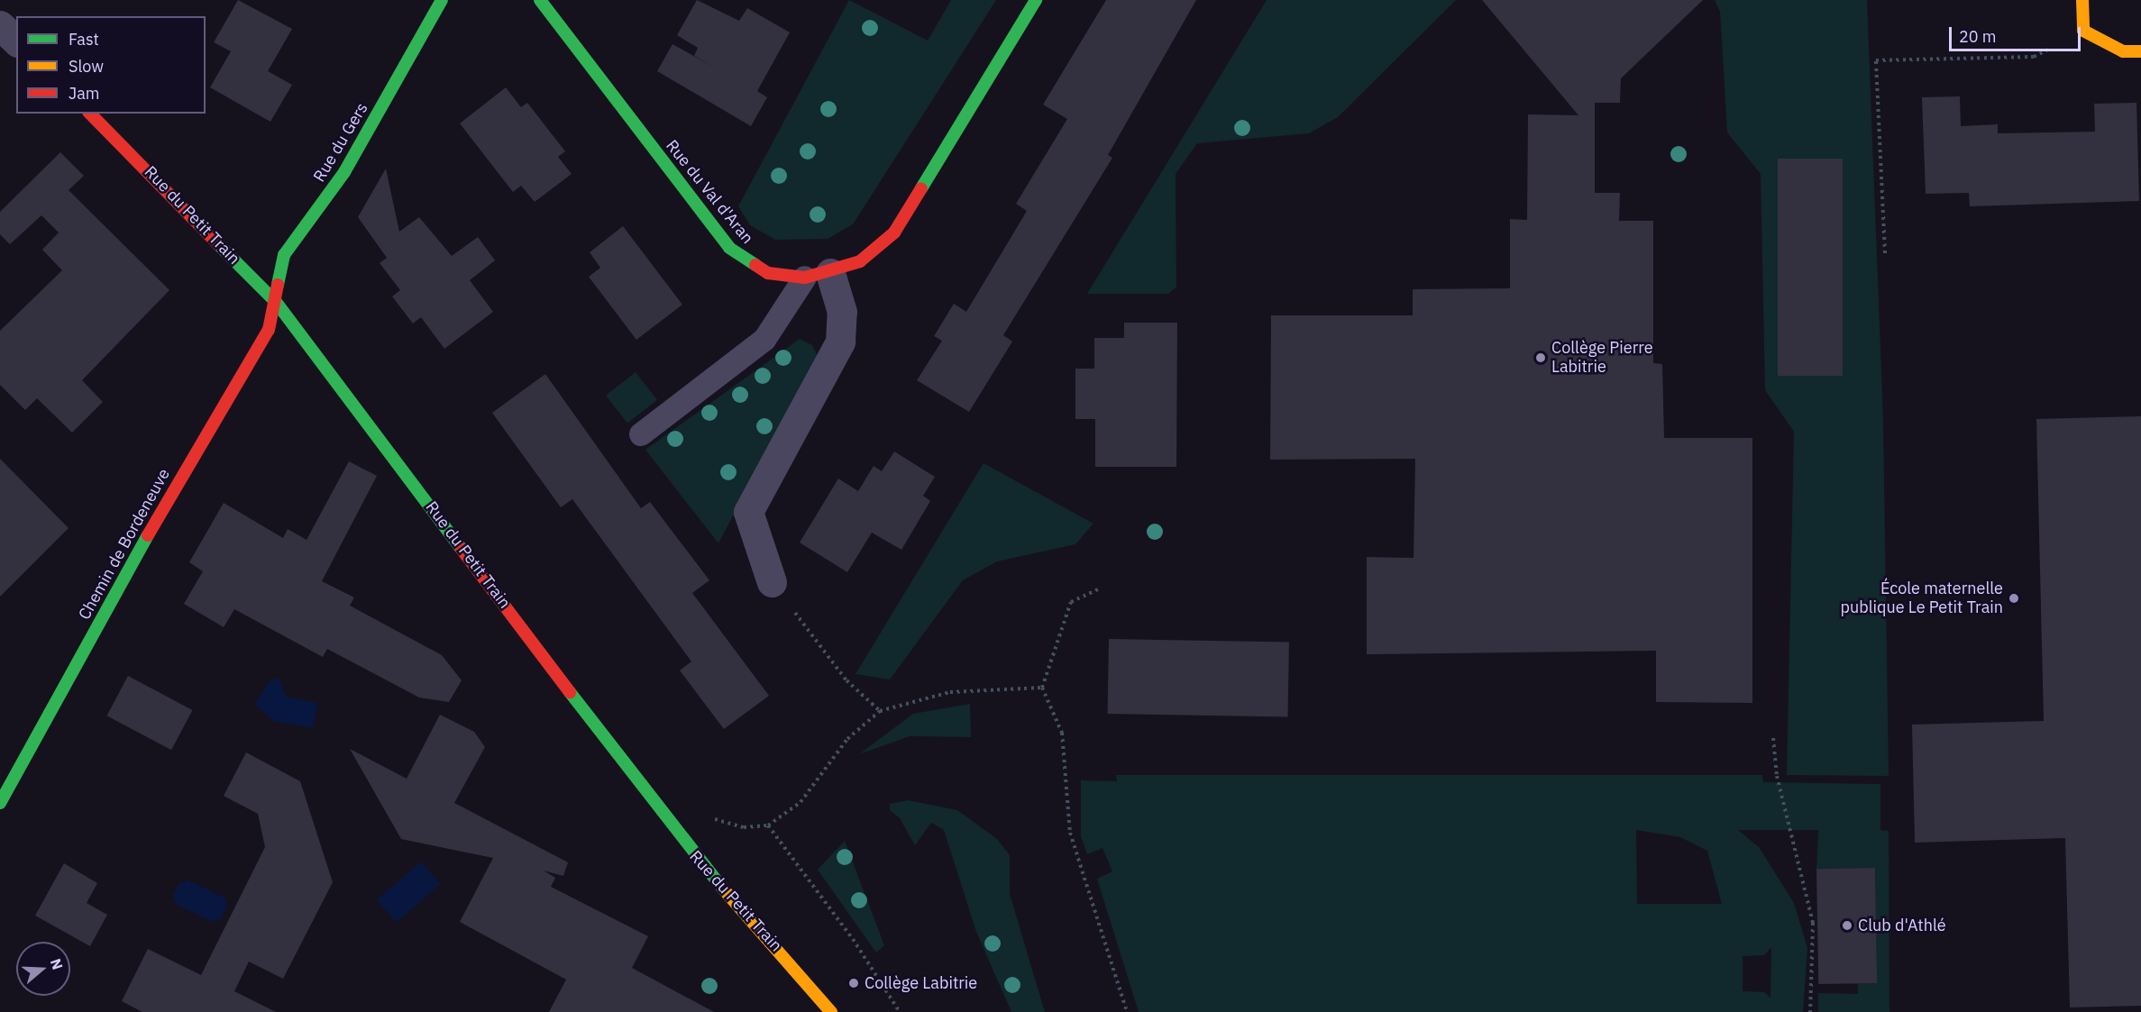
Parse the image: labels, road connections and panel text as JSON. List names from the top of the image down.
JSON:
{
  "streets": {
    "street": [
      "Rue du Gers",
      "Rue du Val d'Aran",
      "Rue du Petit Train",
      "Chemin de Bordeneuve"
    ]
  },
  "crossings": [
    ["Rue du Gers", "Rue du Petit Train"],
    ["Rue du Gers", "Chemin de Bordeneuve"],
    ["Rue du Petit Train", "Chemin de Bordeneuve"]
  ],
  "places": [
    "Collège Pierre Labitrie",
    "École maternelle publique Le Petit Train",
    "Club d'Athlé",
    "Collège Labitrie"
  ],
  "legend": ["Fast", "Slow", "Jam"],
  "scale_bar": "20 m",
  "north": "right"
}
